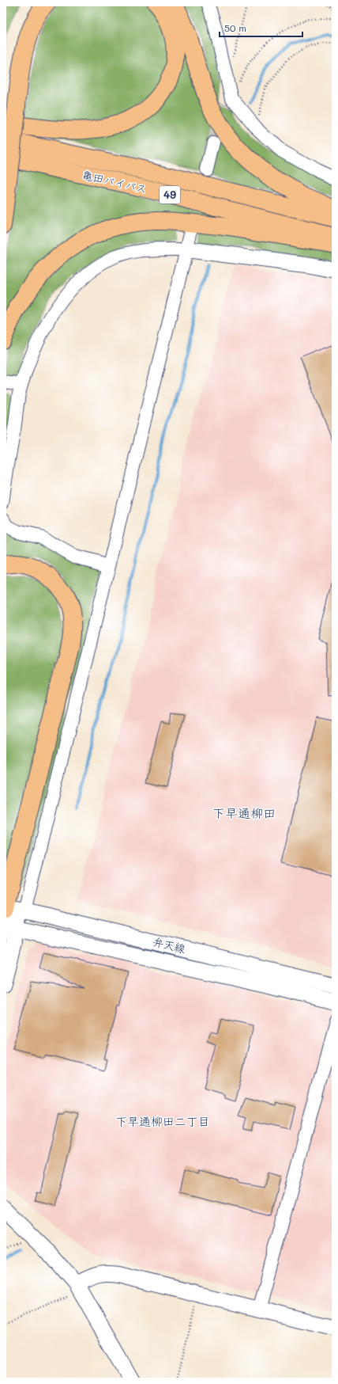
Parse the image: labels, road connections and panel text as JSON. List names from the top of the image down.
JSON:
{
  "streets": {
    "highway": ["亀田バイパス", "49"],
    "street": ["弁天線"]
  },
  "districts": ["下早通柳田", "下早通柳田二丁目"],
  "scale_bar": "50 m"
}
